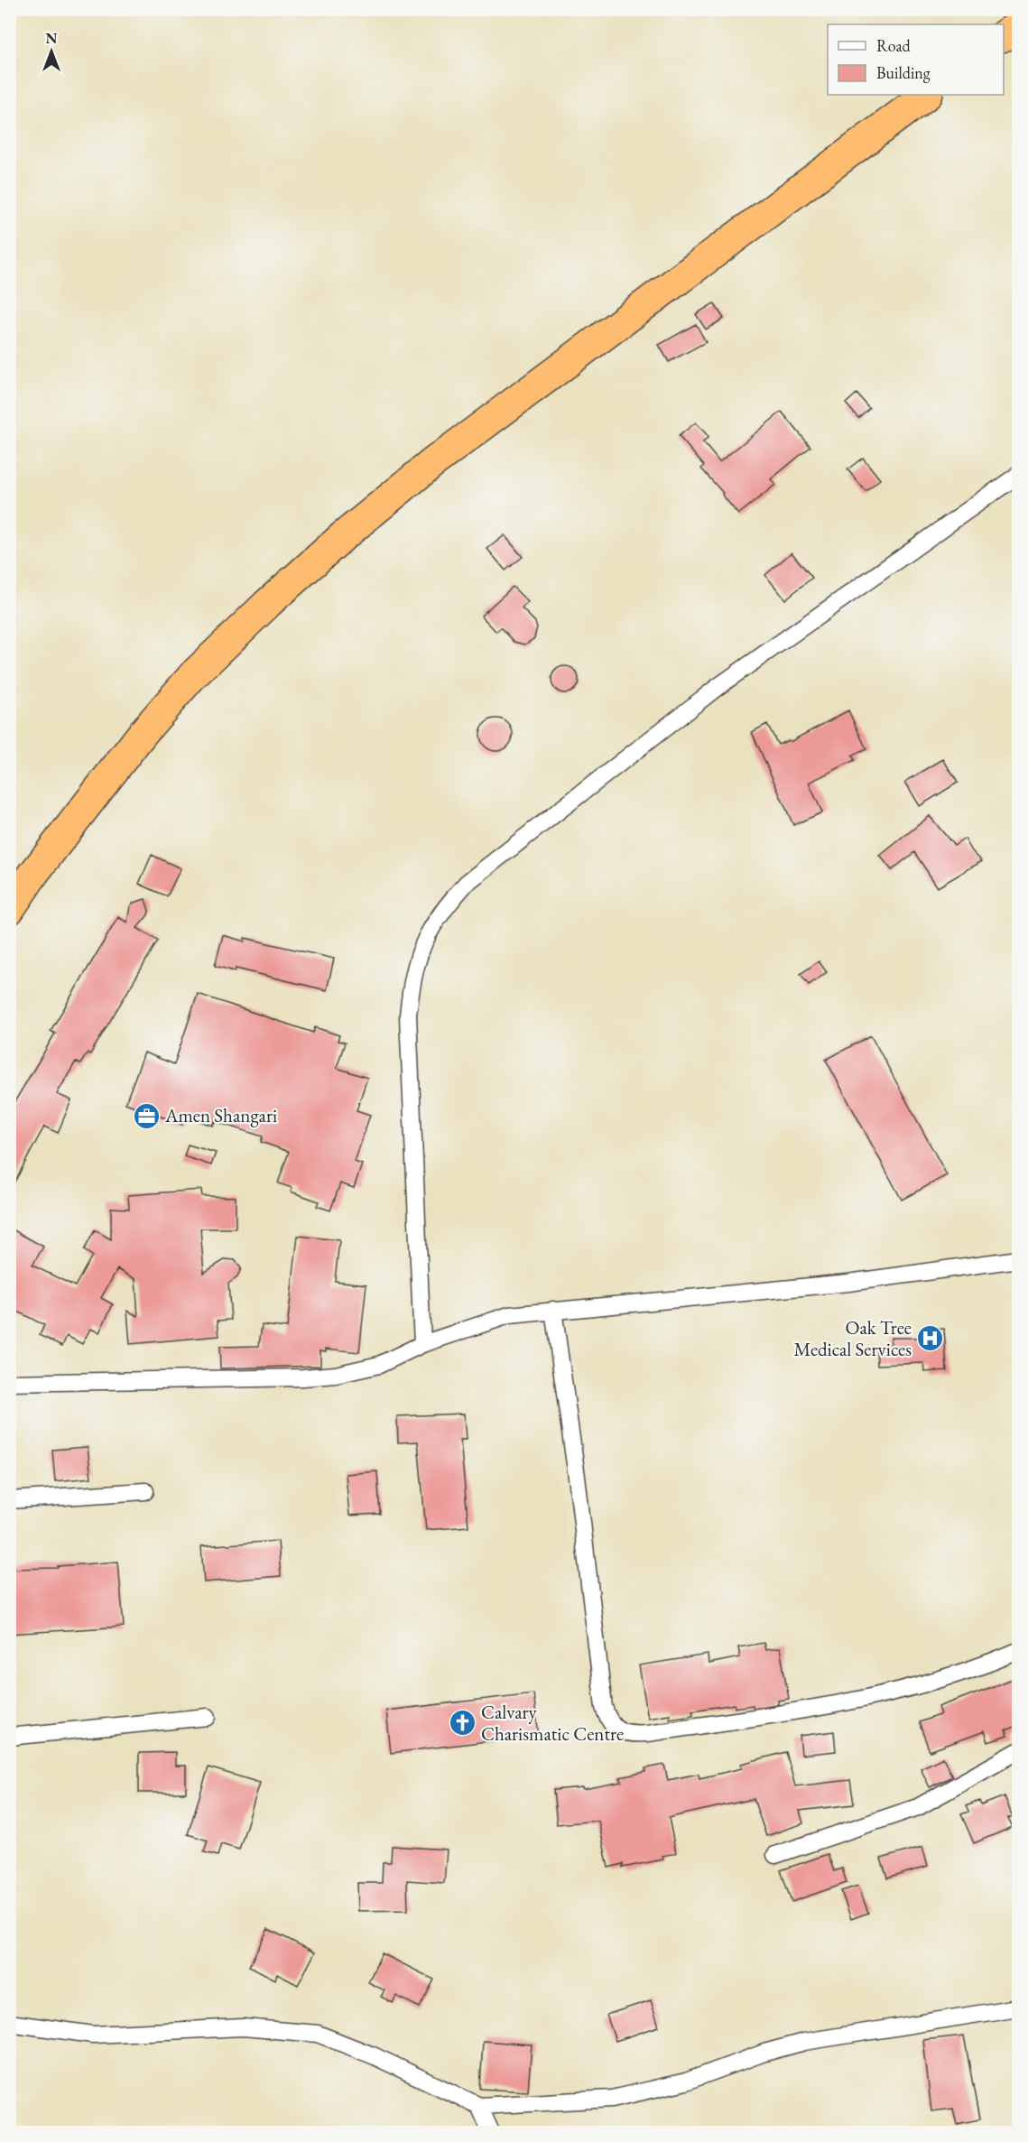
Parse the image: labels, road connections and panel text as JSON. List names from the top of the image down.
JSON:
{
  "places": {
    "office": ["Amen Shangari"],
    "hospital": ["Oak Tree Medical Services"],
    "church": ["Calvary Charismatic Centre"]
  },
  "legend": ["Road", "Building"],
  "north": "top"
}
